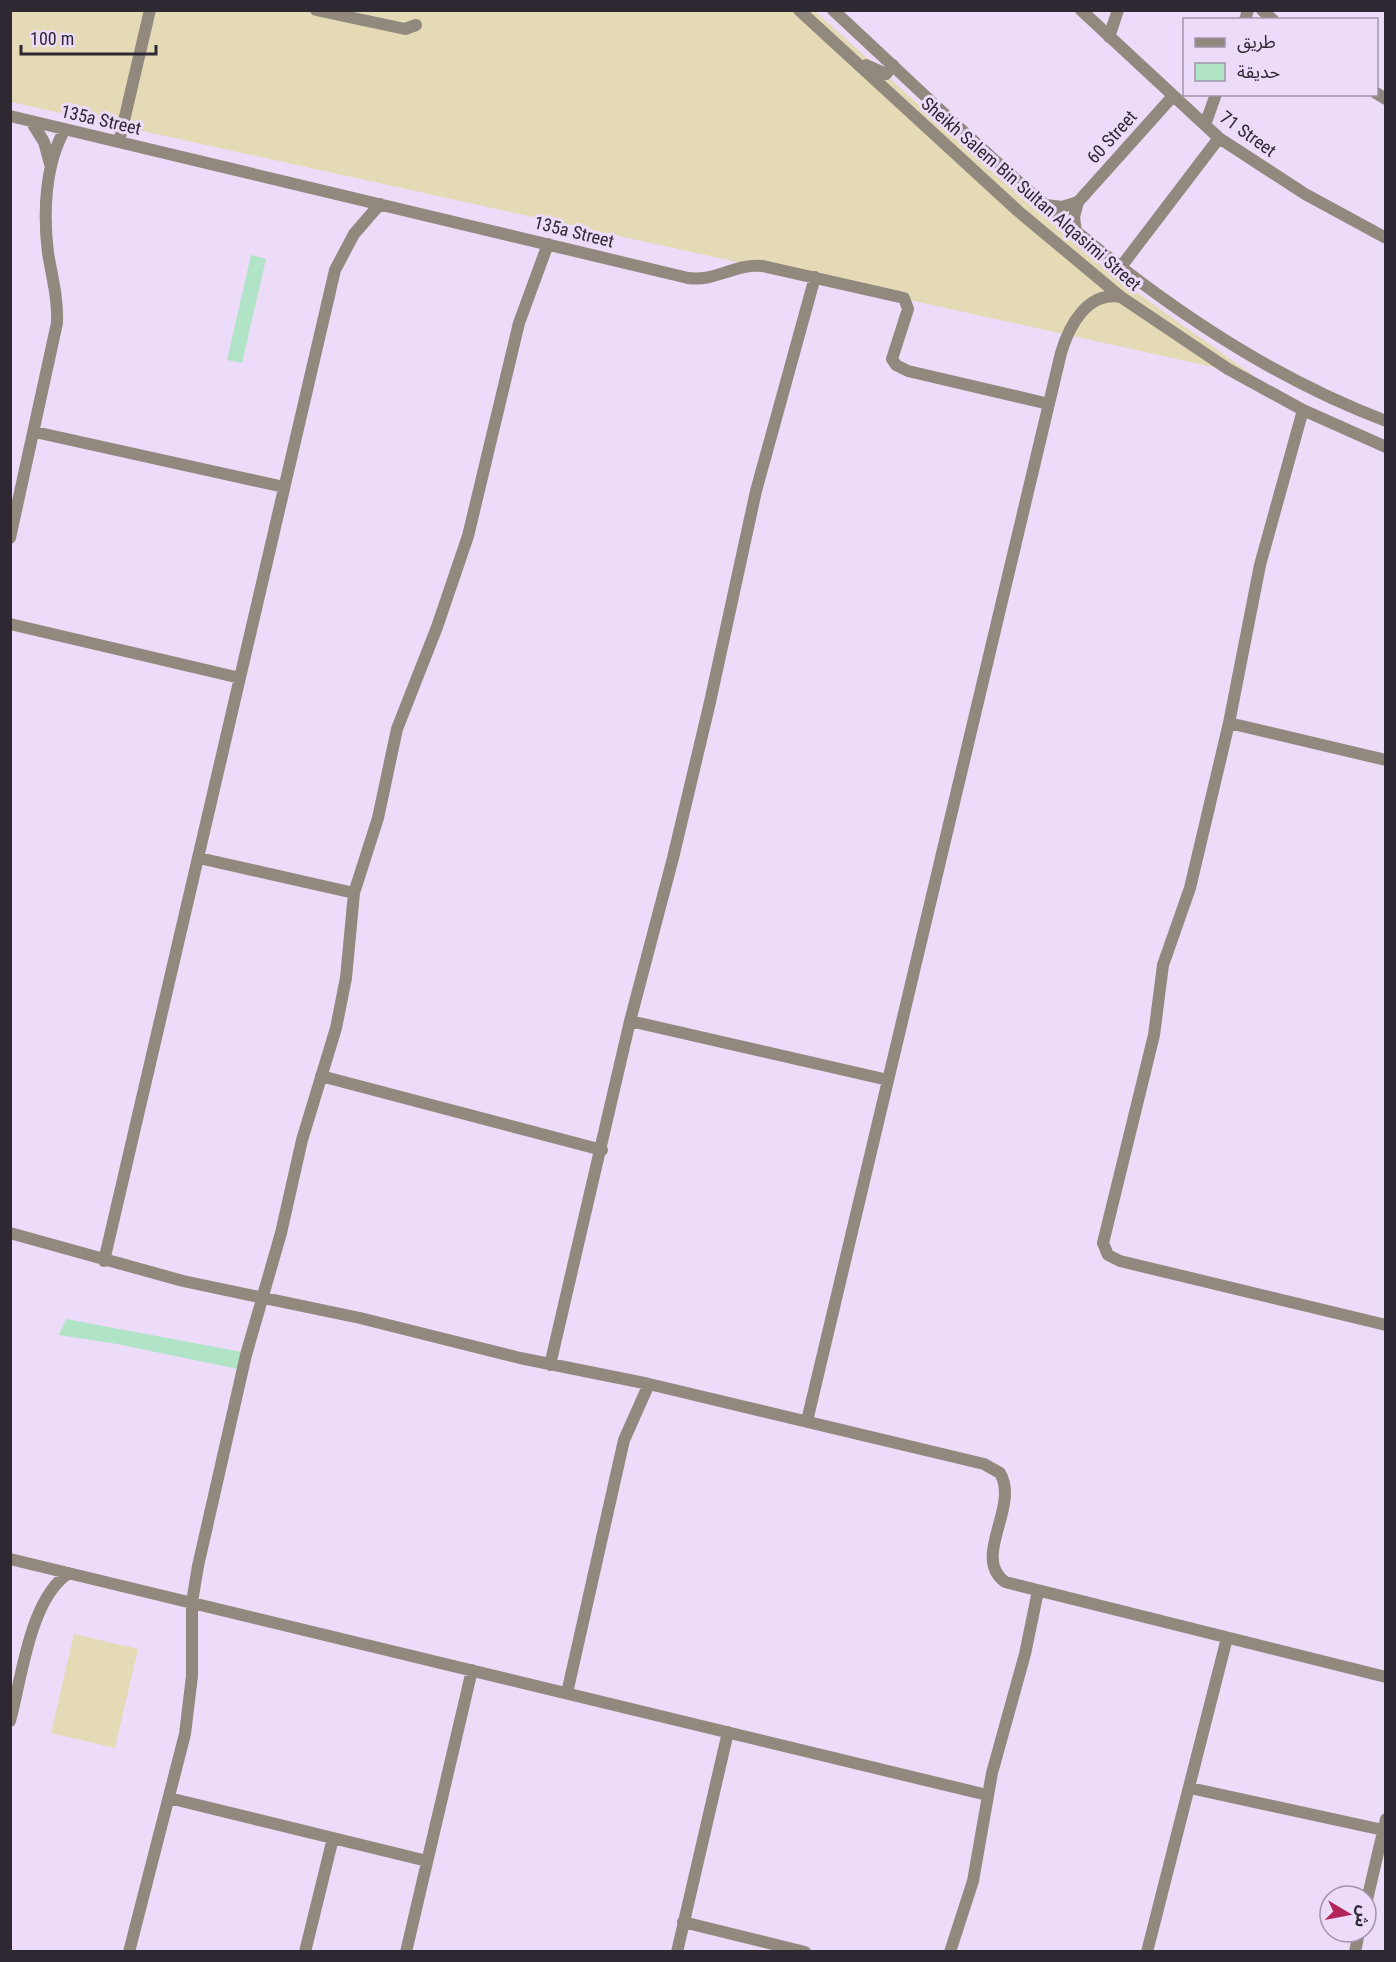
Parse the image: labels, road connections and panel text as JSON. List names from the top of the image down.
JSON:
{
  "streets": {
    "street": [
      "135a Street",
      "71 Street",
      "60 Street",
      "Sheikh Salem Bin Sultan Alqasimi Street"
    ]
  },
  "crossings": [
    ["71 Street", "60 Street"]
  ],
  "legend": ["طريق", "حديقة"],
  "scale_bar": "100 m",
  "north": "right"
}
